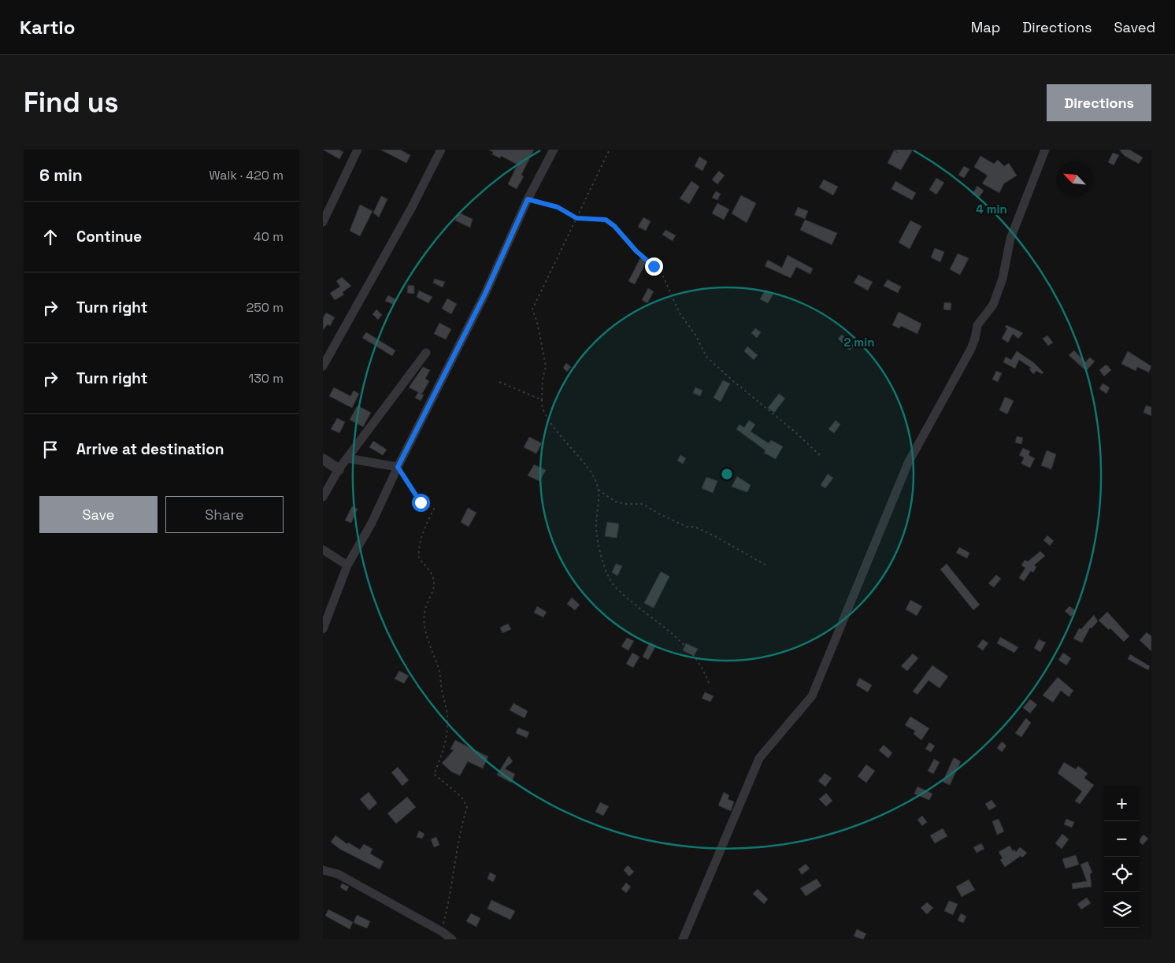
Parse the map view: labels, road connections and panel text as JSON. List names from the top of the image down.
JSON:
{
  "north": "top left",
  "page": {
    "header": "Kartio",
    "nav": ["Map", "Directions", "Saved"],
    "buttons": [
      "Directions",
      ["Save", "Share"]
    ],
    "title": "Find us",
    "heading": ["6 min", "Walk · 420 m"],
    "list": [
      ["Continue", "40 m"],
      ["Turn right", "250 m"],
      ["Turn right", "130 m"],
      "Arrive at destination"
    ],
    "map_buttons": ["+", "−"]
  },
  "rings": ["4 min", "2 min"]
}
